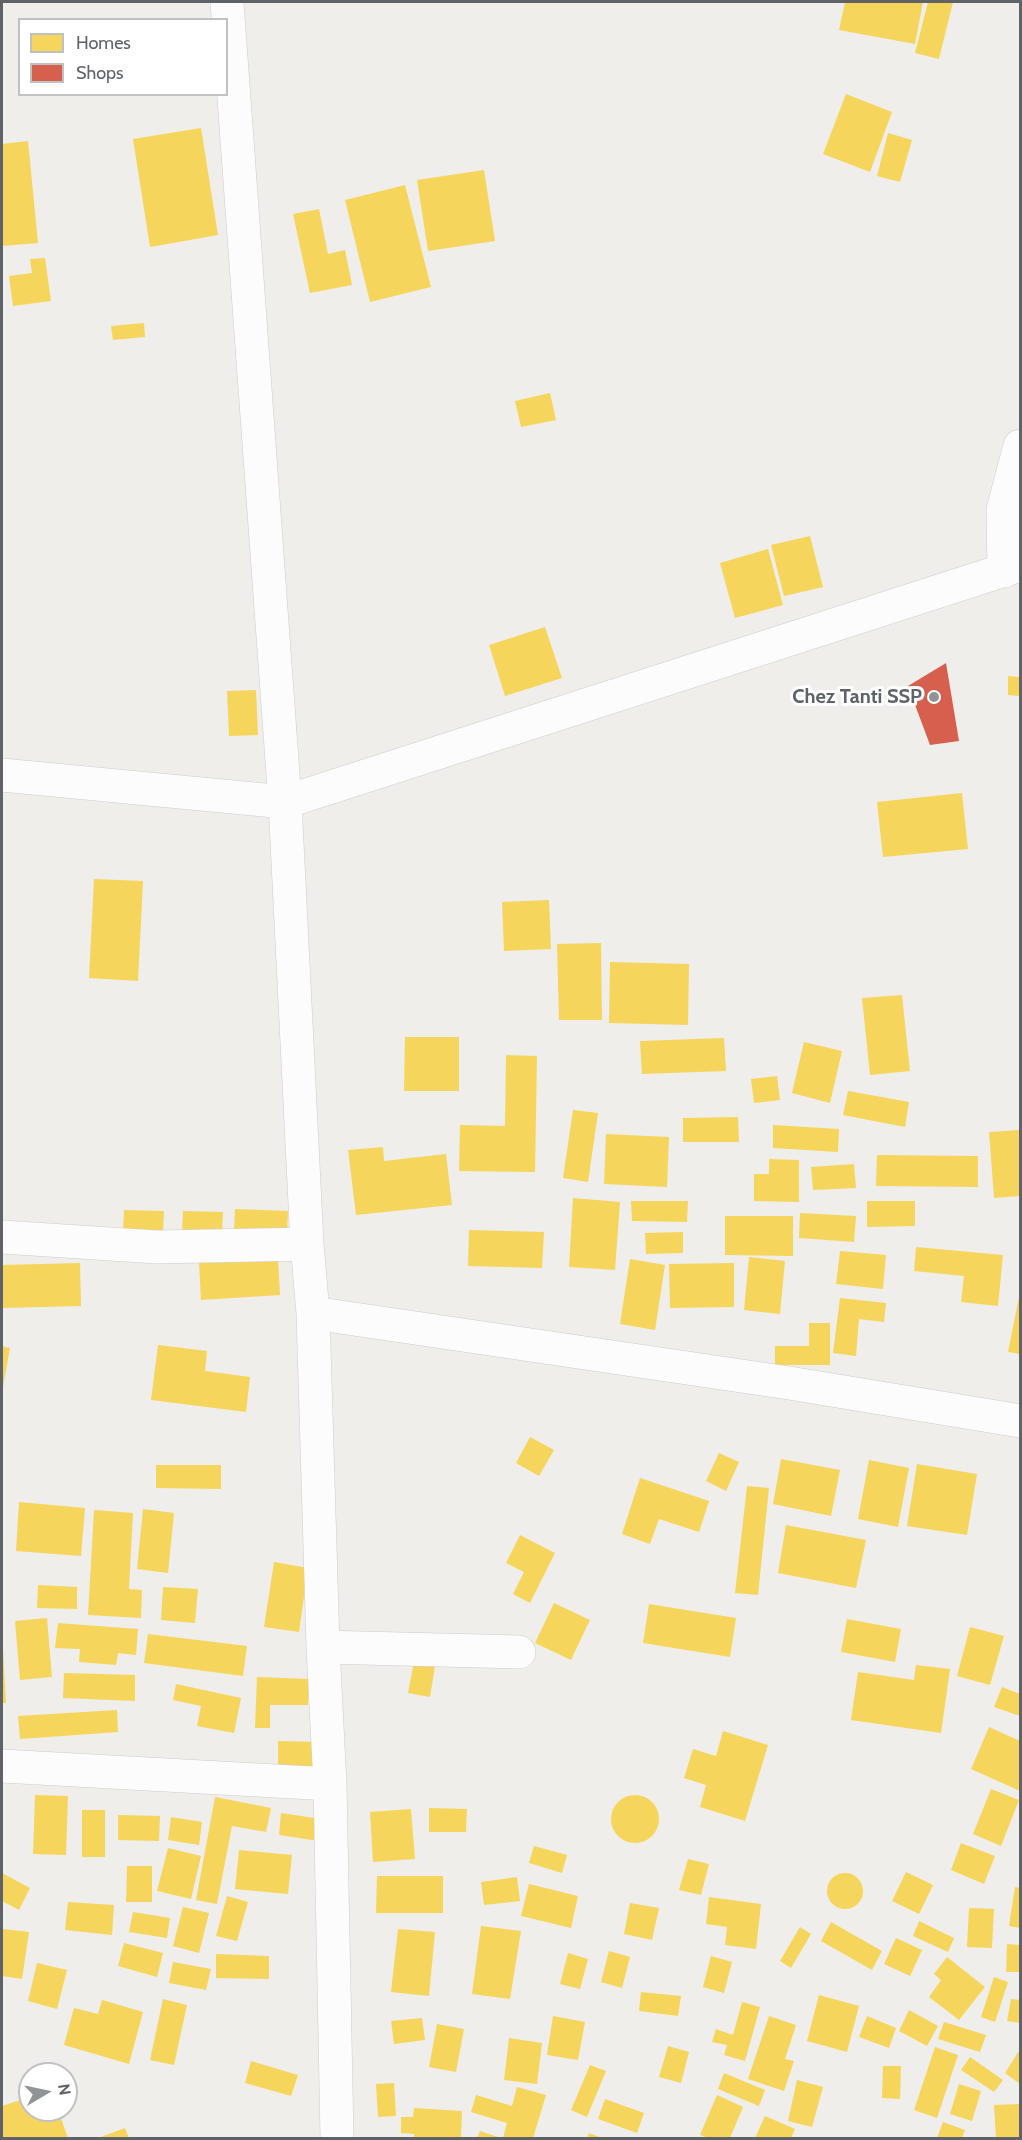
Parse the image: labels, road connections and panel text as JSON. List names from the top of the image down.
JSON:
{
  "places": ["Chez Tanti SSP"],
  "legend": ["Homes", "Shops"],
  "north": "right"
}
